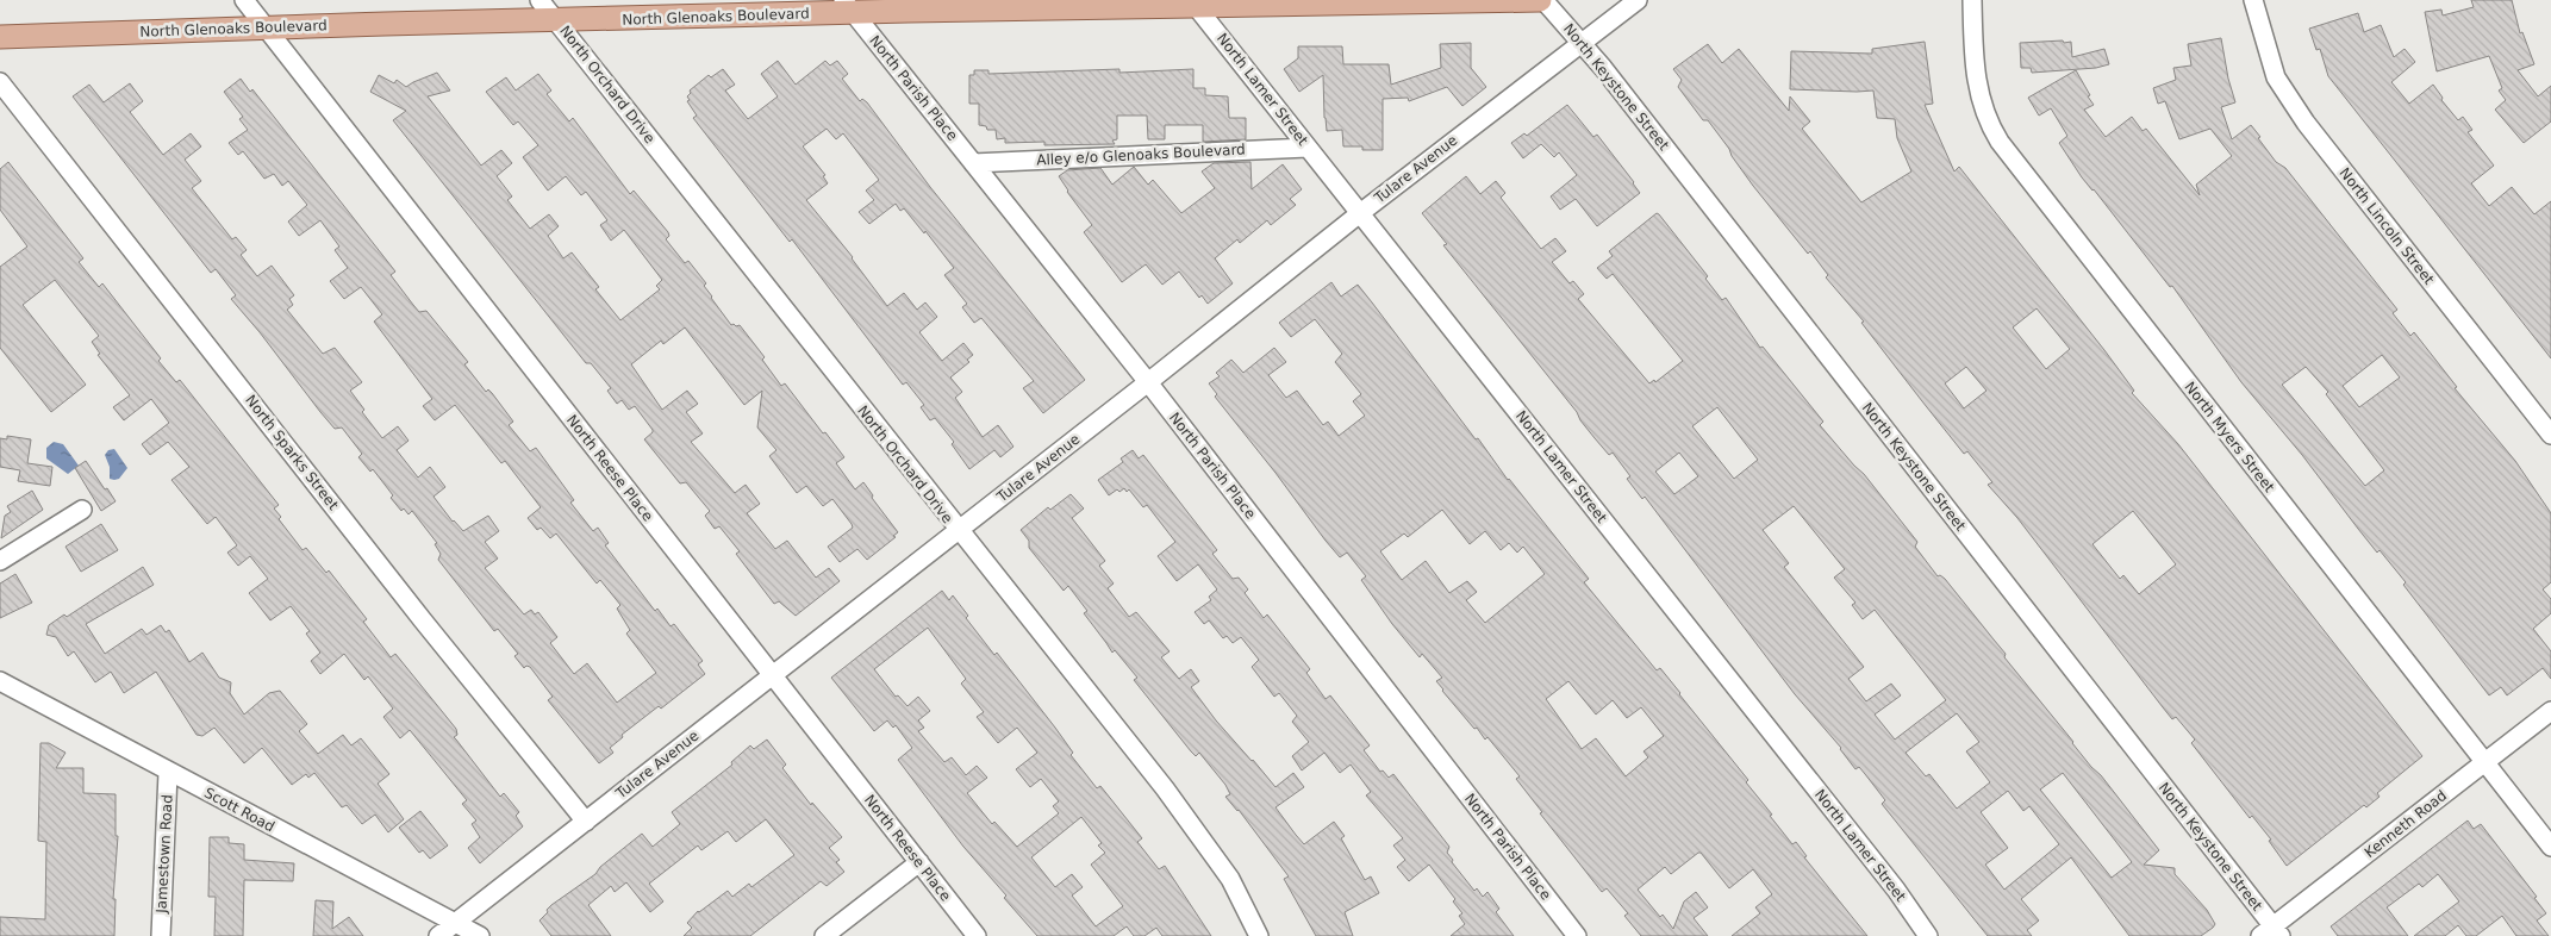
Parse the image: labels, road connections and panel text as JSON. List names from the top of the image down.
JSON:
{
  "streets": {
    "main road": ["North Glenoaks Boulevard"],
    "street": [
      "North Orchard Drive",
      "North Keystone Street",
      "North Parish Place",
      "North Lamer Street",
      "Alley e/o Glenoaks Boulevard",
      "Tulare Avenue",
      "North Lincoln Street",
      "North Myers Street",
      "North Sparks Street",
      "North Reese Place",
      "Scott Road",
      "Kenneth Road",
      "Jamestown Road"
    ]
  },
  "crossings": [
    ["North Glenoaks Boulevard", "North Orchard Drive"],
    ["North Glenoaks Boulevard", "North Keystone Street"],
    ["North Glenoaks Boulevard", "North Parish Place"],
    ["North Glenoaks Boulevard", "North Lamer Street"],
    ["North Glenoaks Boulevard", "North Reese Place"],
    ["North Orchard Drive", "Tulare Avenue"],
    ["North Keystone Street", "Tulare Avenue"],
    ["North Keystone Street", "Kenneth Road"],
    ["North Parish Place", "Alley e/o Glenoaks Boulevard"],
    ["North Parish Place", "Tulare Avenue"],
    ["North Lamer Street", "Alley e/o Glenoaks Boulevard"],
    ["North Lamer Street", "Tulare Avenue"],
    ["Tulare Avenue", "North Sparks Street"],
    ["Tulare Avenue", "North Reese Place"],
    ["Tulare Avenue", "Scott Road"],
    ["North Myers Street", "Kenneth Road"],
    ["Scott Road", "Jamestown Road"]
  ]
}
